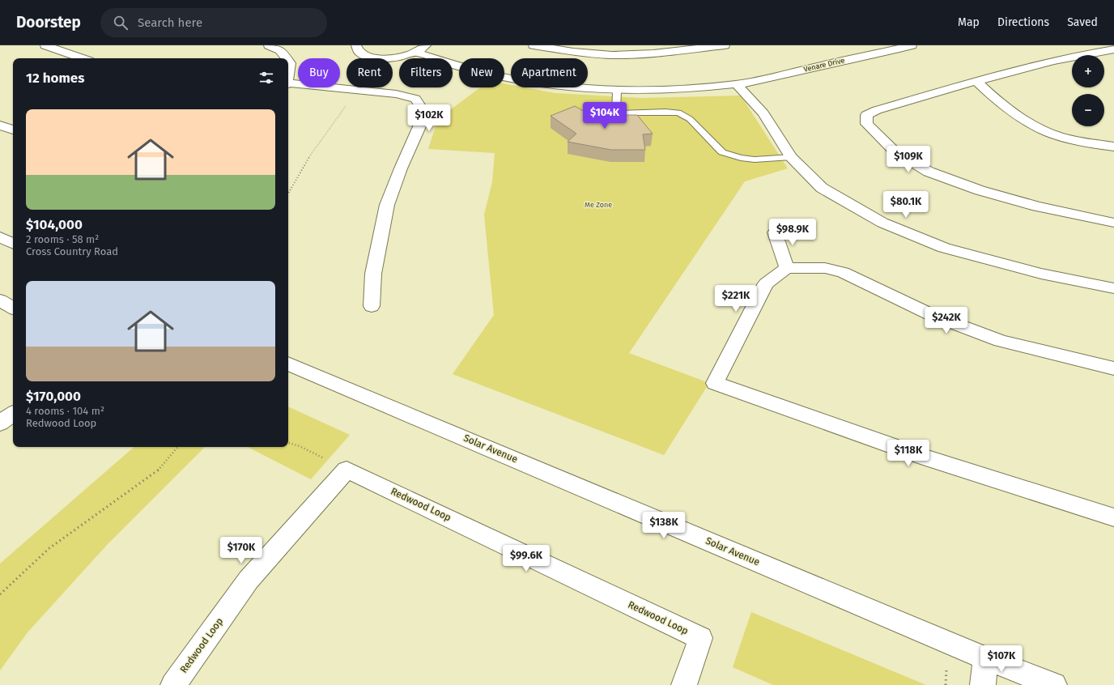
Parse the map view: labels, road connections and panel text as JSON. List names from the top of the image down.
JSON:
{
  "streets": {
    "street": ["Venare Drive", "Solar Avenue", "Redwood Loop"]
  },
  "parks": ["Me Zone"],
  "page": {
    "header": "Doorstep",
    "search": "Search here",
    "nav": ["Map", "Directions", "Saved"],
    "map_buttons": ["+", "−"],
    "chip": [
      "Buy",
      "Rent",
      "Filters",
      "New",
      "Apartment"
    ],
    "heading": "12 homes",
    "list": [
      {
        "name": "$104,000",
        "note": "2 rooms · 58 m² · Cross Country Road"
      },
      {
        "name": "$170,000",
        "note": "4 rooms · 104 m² · Redwood Loop"
      }
    ],
    "price": [
      "$104K",
      "$102K",
      "$109K",
      "$80.1K",
      "$98.9K",
      "$221K",
      "$242K",
      "$118K",
      "$138K",
      "$170K",
      "$99.6K",
      "$107K"
    ]
  }
}
